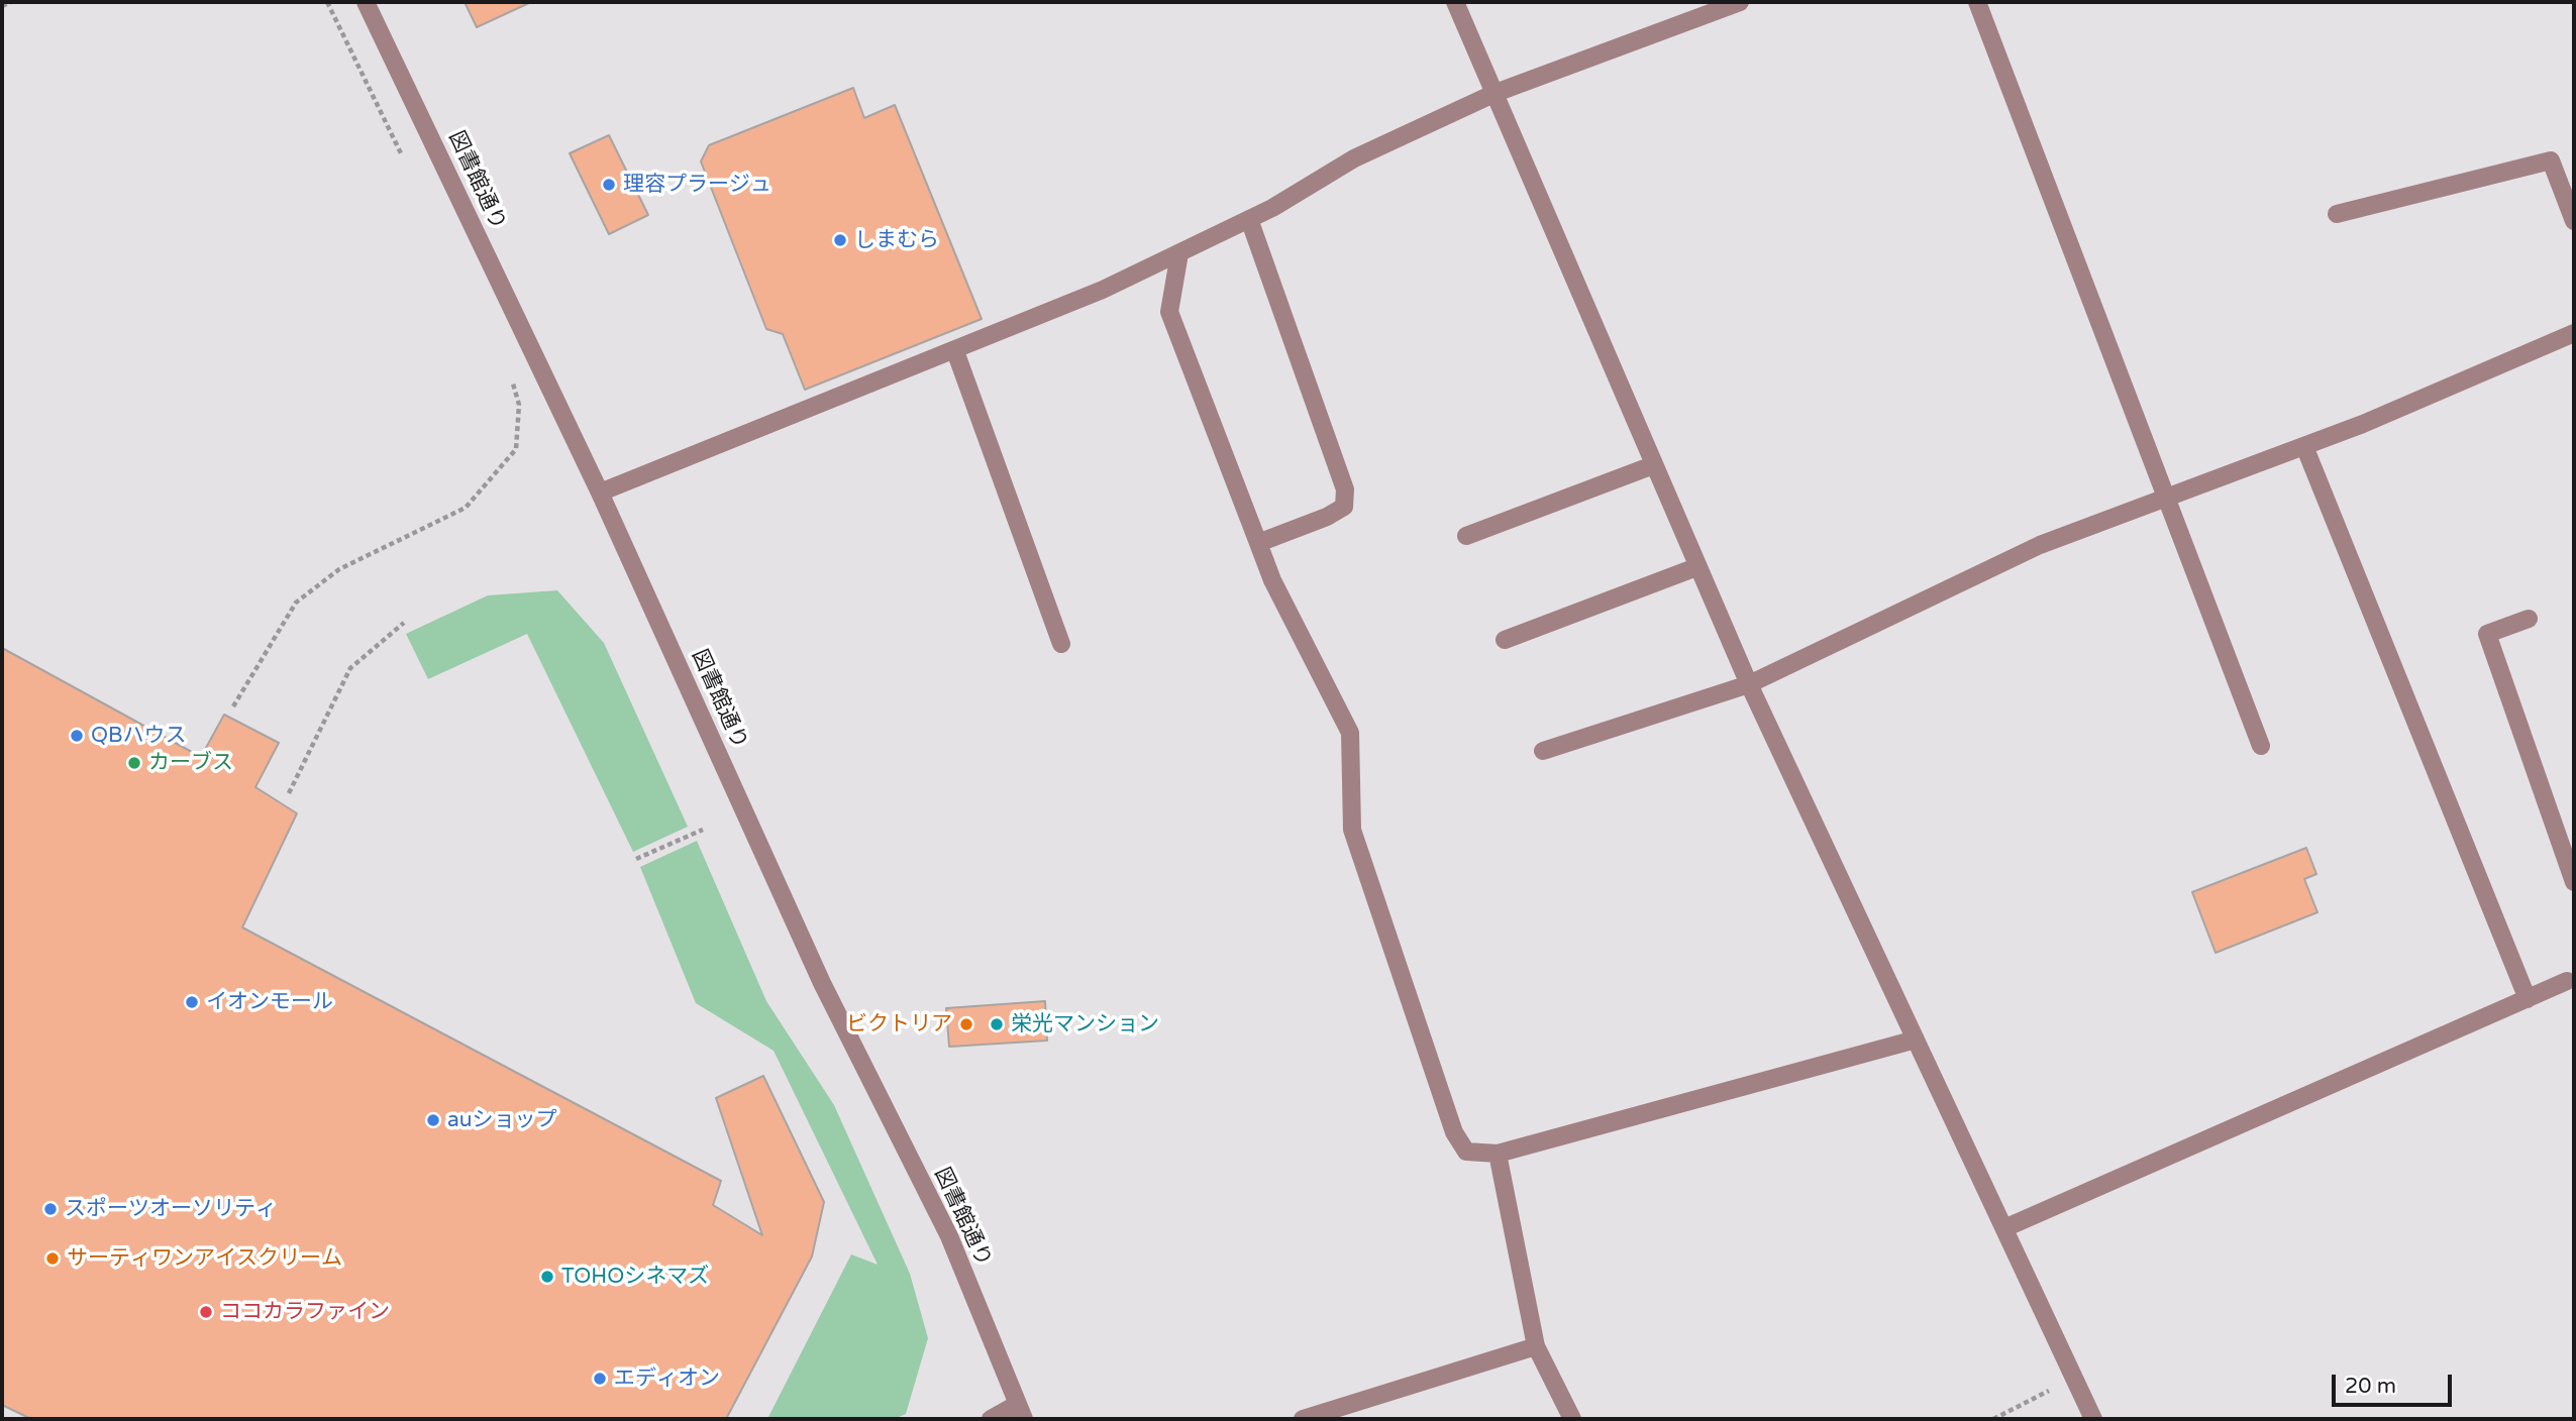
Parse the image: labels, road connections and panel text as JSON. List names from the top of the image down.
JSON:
{
  "streets": {
    "street": ["図書館通り"]
  },
  "places": [
    "理容プラージュ",
    "しまむら",
    "QBハウス",
    "カーブス",
    "イオンモール",
    "ビクトリア",
    "栄光マンション",
    "auショップ",
    "スポーツオーソリティ",
    "サーティワンアイスクリーム",
    "TOHOシネマズ",
    "ココカラファイン",
    "エディオン"
  ],
  "scale_bar": "20 m"
}
